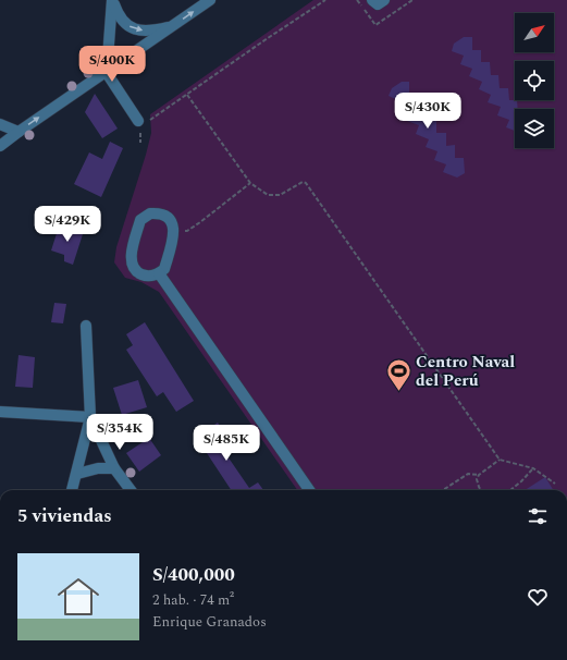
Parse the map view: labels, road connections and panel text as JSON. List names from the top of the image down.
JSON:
{
  "places": {
    "sports": ["Centro Naval del Perú"]
  },
  "north": "top right",
  "page": {
    "price": [
      "S/400K",
      "S/430K",
      "S/429K",
      "S/354K",
      "S/485K"
    ],
    "heading": "5 viviendas",
    "list": [
      {
        "name": "S/400,000",
        "note": "2 hab. · 74 m² · Enrique Granados"
      }
    ]
  }
}
